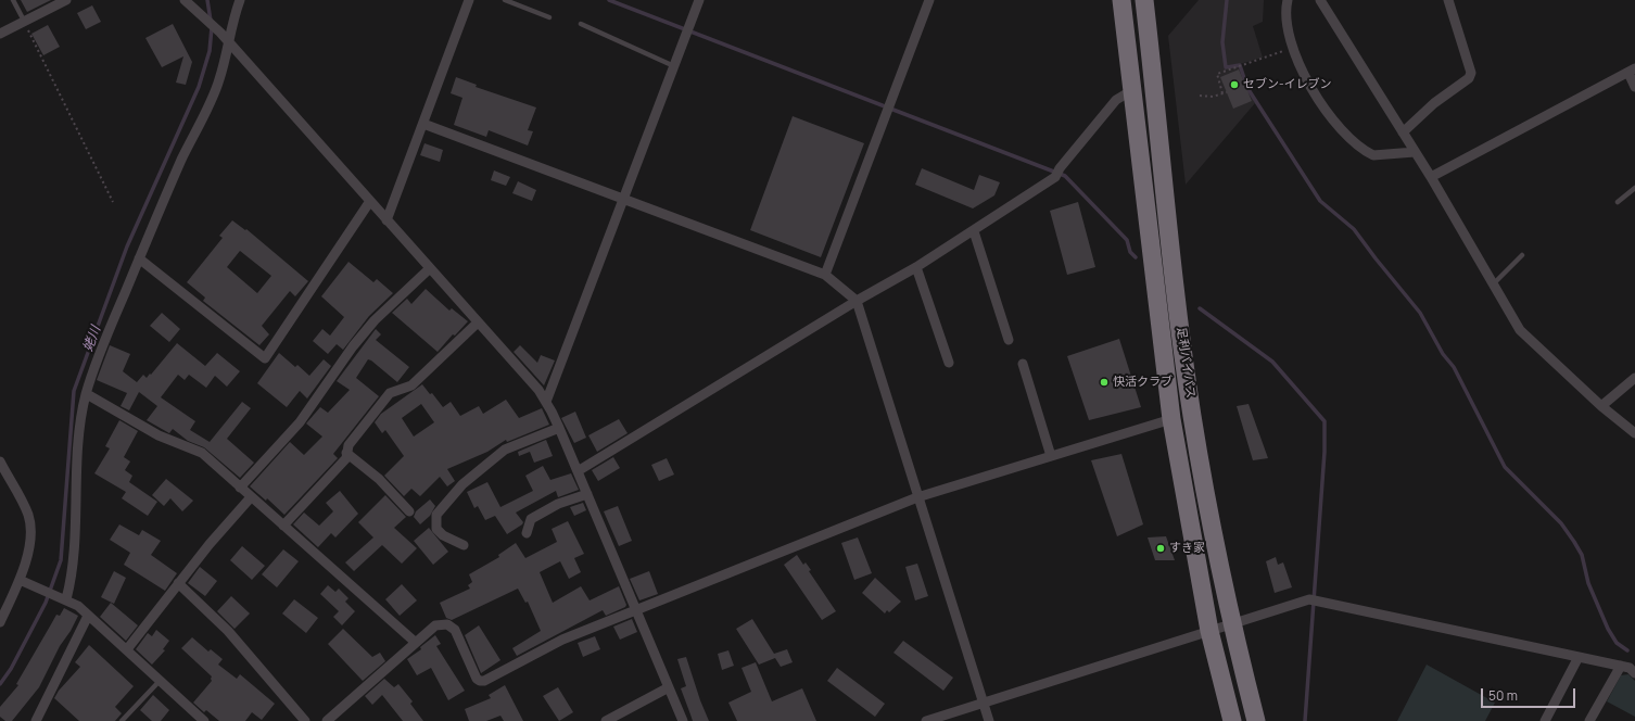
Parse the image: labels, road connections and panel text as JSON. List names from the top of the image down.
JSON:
{
  "streets": {
    "highway": ["足利バイパス"]
  },
  "water": ["姥川"],
  "places": ["セブン-イレブン", "快活クラブ", "すき家"],
  "scale_bar": "50 m"
}
